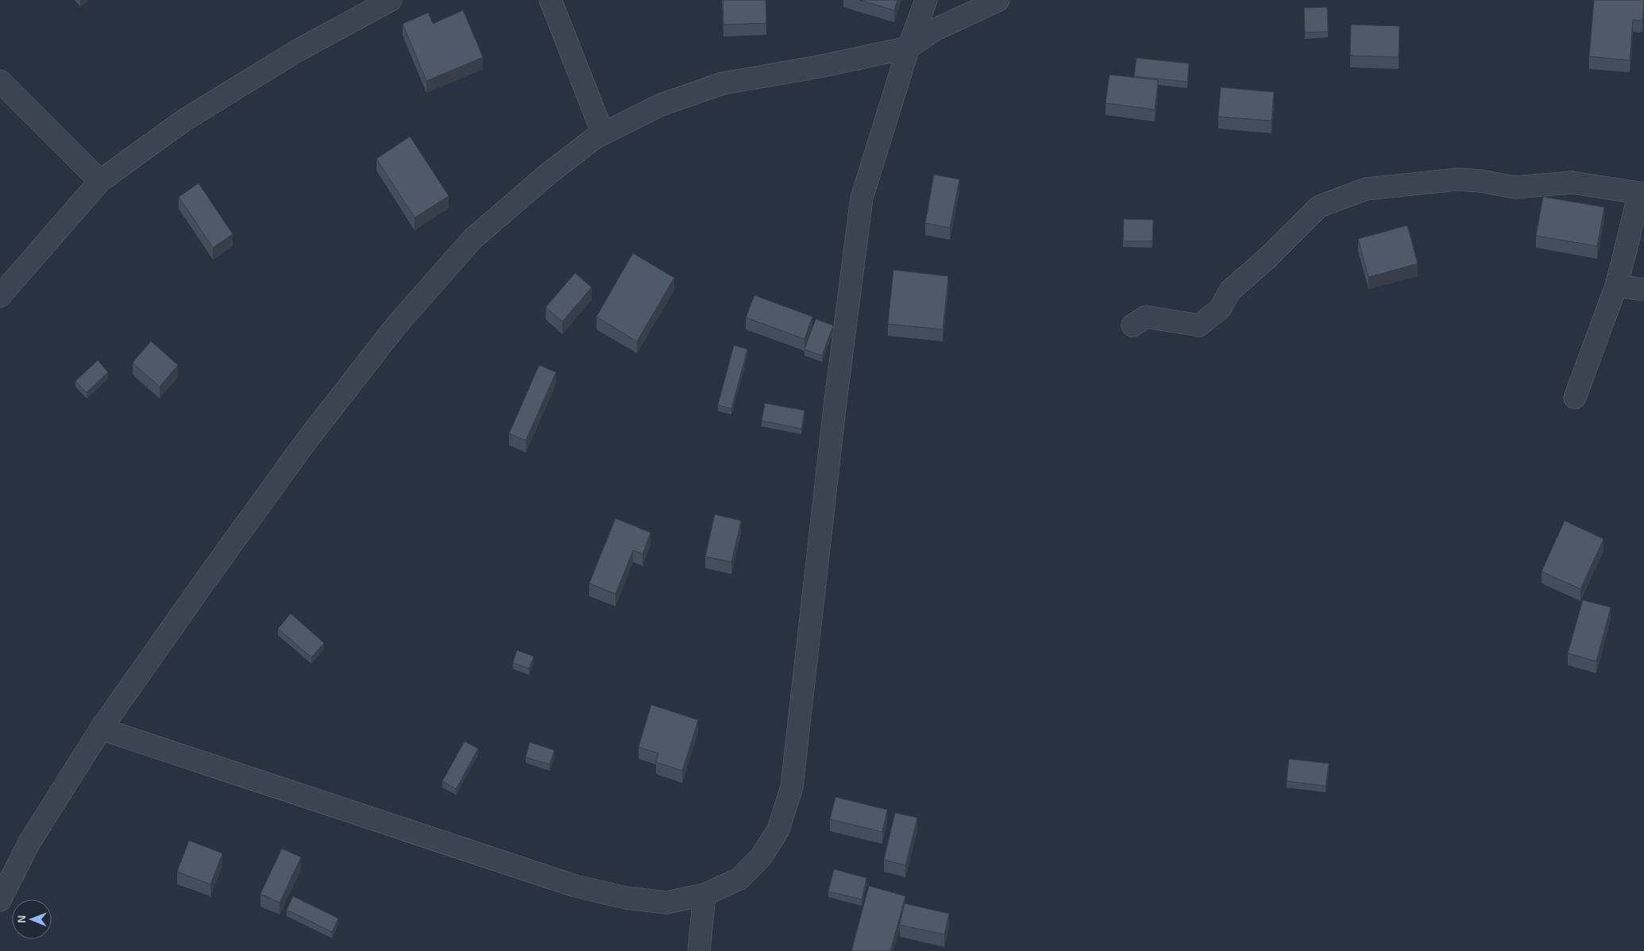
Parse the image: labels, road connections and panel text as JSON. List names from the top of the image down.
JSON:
{
  "north": "left"
}
